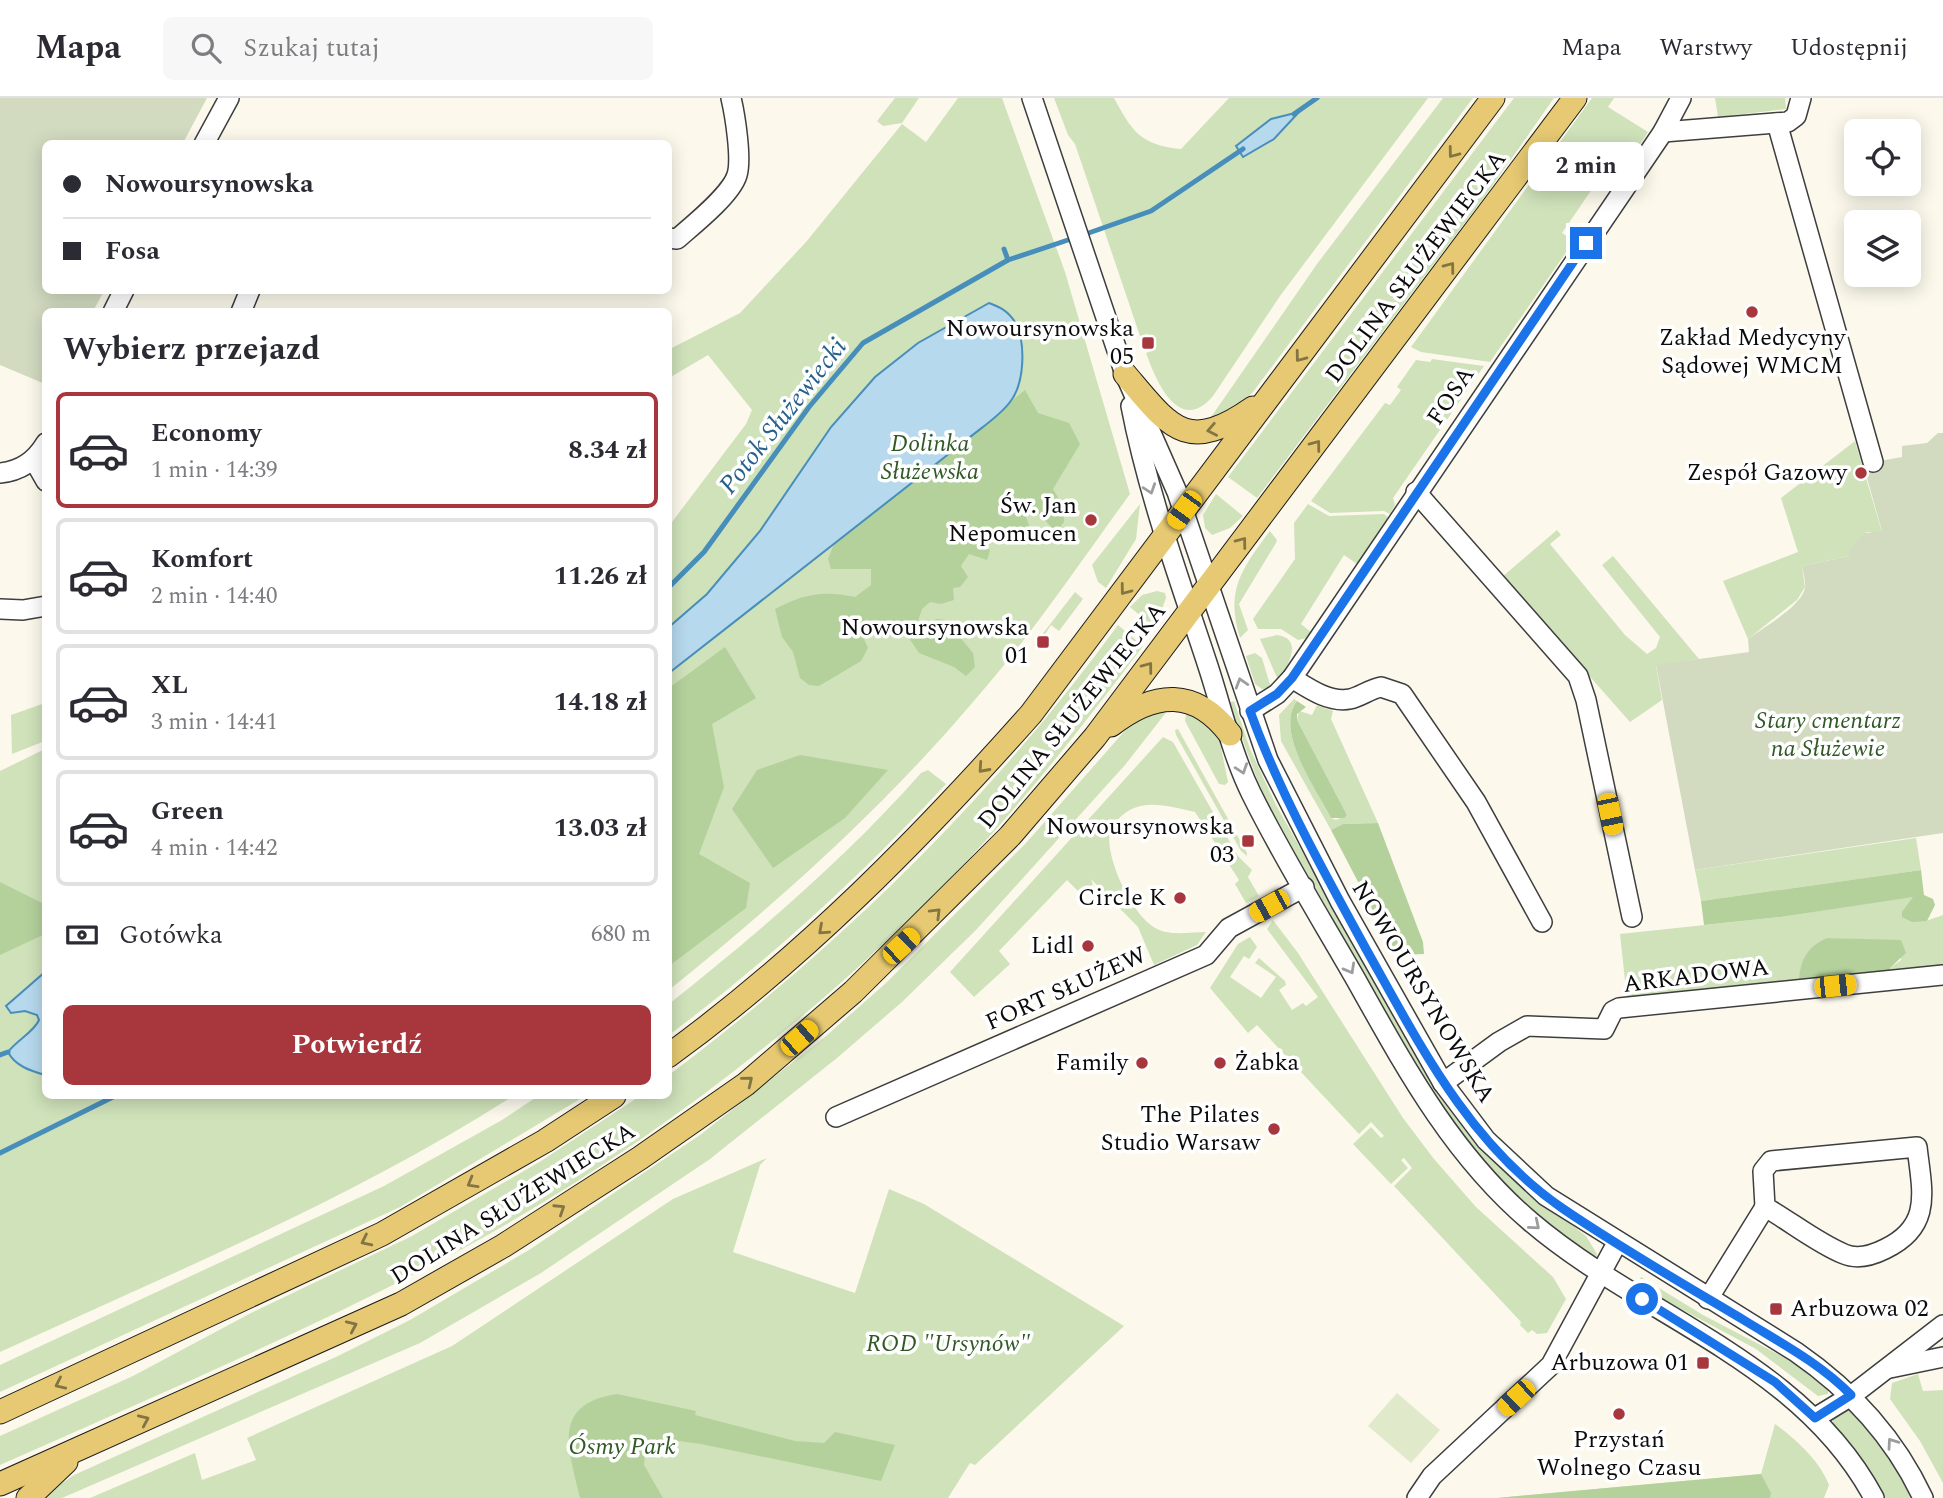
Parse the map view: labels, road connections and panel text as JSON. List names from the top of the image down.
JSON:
{
  "streets": {
    "main road": ["DOLINA SŁUŻEWIECKA"],
    "street": [
      "FOSA",
      "ARKADOWA",
      "FORT SŁUŻEW",
      "NOWOURSYNOWSKA"
    ]
  },
  "crossings": [
    ["DOLINA SŁUŻEWIECKA", "NOWOURSYNOWSKA"],
    ["FOSA", "NOWOURSYNOWSKA"],
    ["ARKADOWA", "NOWOURSYNOWSKA"],
    ["FORT SŁUŻEW", "NOWOURSYNOWSKA"]
  ],
  "water": ["Potok Służewiecki"],
  "parks": [
    "Dolinka Służewska",
    "Stary cmentarz na Służewie",
    "ROD \"Ursynów\"",
    "Ósmy Park"
  ],
  "places": {
    "other": [
      "Zakład Medycyny Sądowej WMCM",
      "Zespół Gazowy",
      "Św. Jan Nepomucen",
      "Circle K",
      "Lidl",
      "Family",
      "Żabka",
      "The Pilates Studio Warsaw",
      "Przystań Wolnego Czasu"
    ],
    "transit": [
      "Nowoursynowska 05",
      "Nowoursynowska 01",
      "Nowoursynowska 03",
      "Arbuzowa 02",
      "Arbuzowa 01"
    ]
  },
  "page": {
    "header": "Mapa",
    "search": "Szukaj tutaj",
    "nav": ["Mapa", "Warstwy", "Udostępnij"],
    "banner": ["Nowoursynowska", "Fosa"],
    "bubble": "2 min",
    "heading": "Wybierz przejazd",
    "list": [
      {
        "name": "Economy",
        "note": "1 min · 14:39",
        "value": "8.34 zł"
      },
      {
        "name": "Komfort",
        "note": "2 min · 14:40",
        "value": "11.26 zł"
      },
      {
        "name": "XL",
        "note": "3 min · 14:41",
        "value": "14.18 zł"
      },
      {
        "name": "Green",
        "note": "4 min · 14:42",
        "value": "13.03 zł"
      }
    ],
    "pay": ["Gotówka", "680 m"],
    "buttons": "Potwierdź"
  }
}
